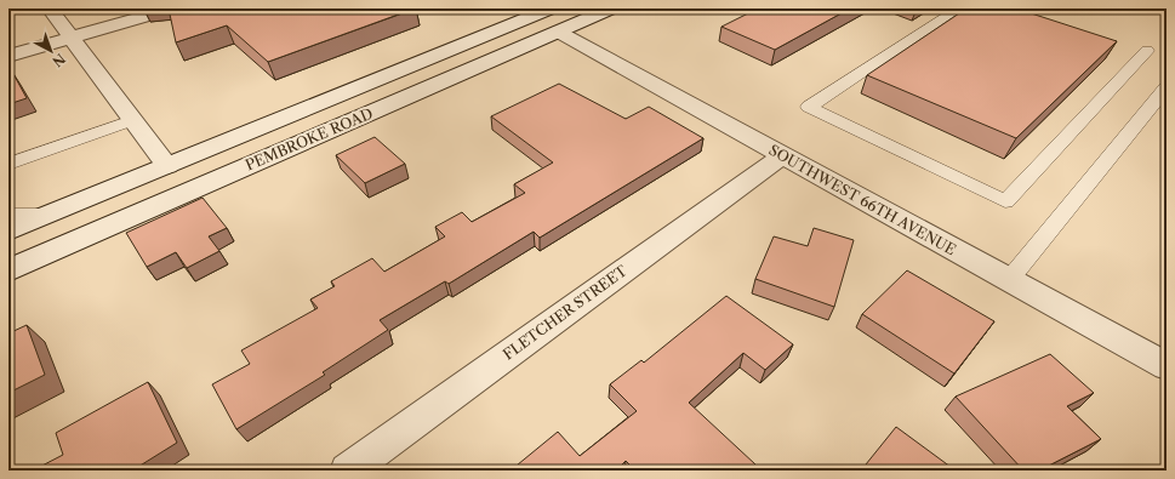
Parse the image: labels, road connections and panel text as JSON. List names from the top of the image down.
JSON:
{
  "streets": {
    "street": ["PEMBROKE ROAD", "SOUTHWEST 66TH AVENUE", "FLETCHER STREET"]
  },
  "crossings": [
    ["PEMBROKE ROAD", "SOUTHWEST 66TH AVENUE"],
    ["SOUTHWEST 66TH AVENUE", "FLETCHER STREET"]
  ],
  "north": "bottom right"
}
